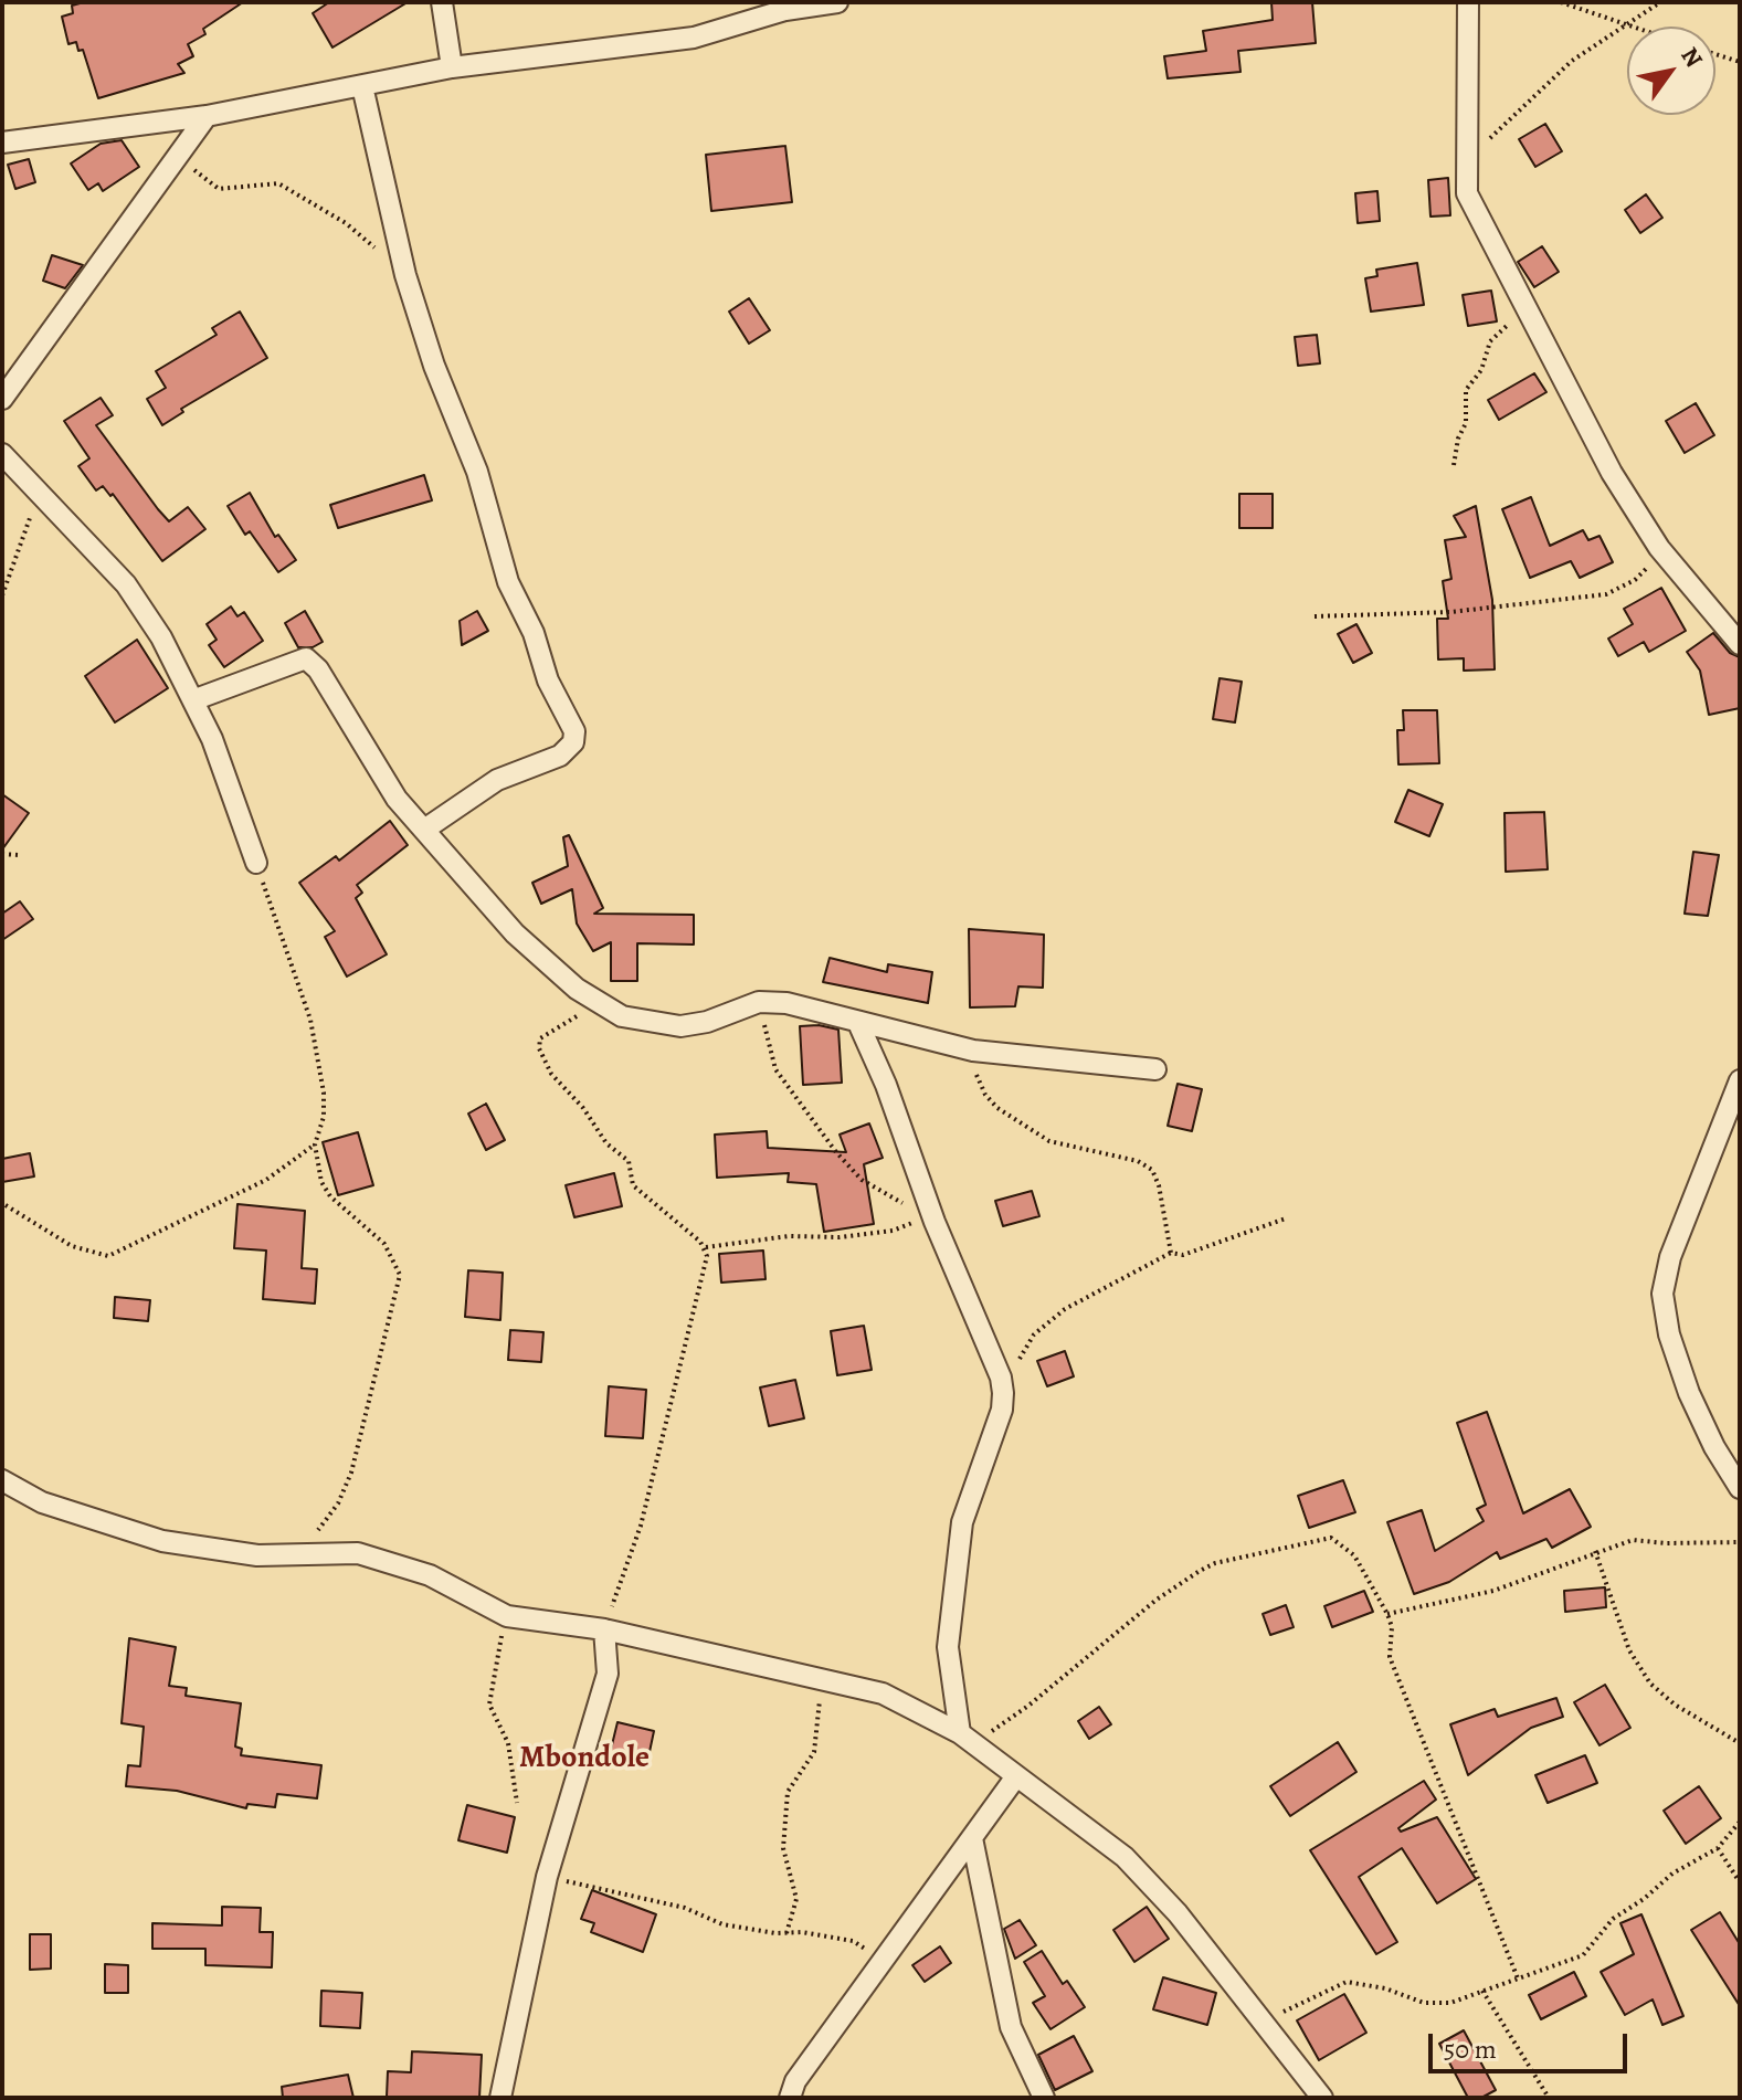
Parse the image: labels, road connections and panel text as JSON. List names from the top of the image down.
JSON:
{
  "districts": ["Mbondole"],
  "scale_bar": "50 m",
  "north": "top right"
}
